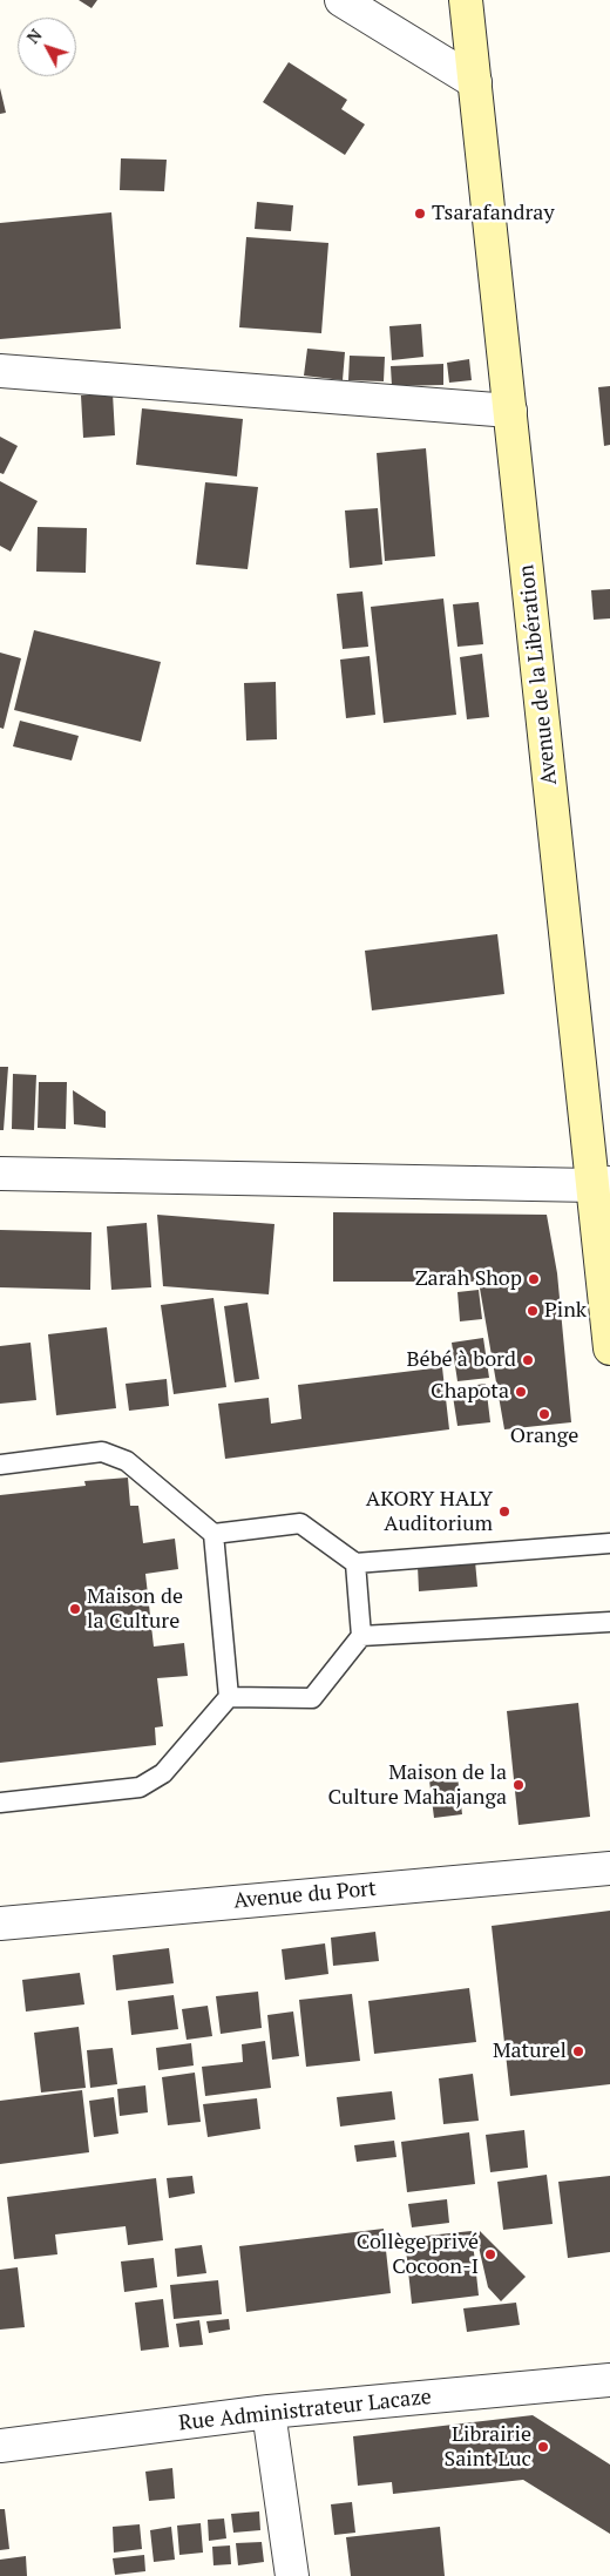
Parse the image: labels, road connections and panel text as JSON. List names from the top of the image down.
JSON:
{
  "streets": {
    "main road": ["Avenue de la Libération"],
    "street": ["Avenue du Port", "Rue Administrateur Lacaze"]
  },
  "places": [
    "Tsarafandray",
    "Zarah Shop",
    "Pink",
    "Bébé à bord",
    "Chapota",
    "Orange",
    "AKORY HALY Auditorium",
    "Maison de la Culture",
    "Maison de la Culture Mahajanga",
    "Maturel",
    "Collège privé Cocoon-I",
    "Librairie Saint Luc"
  ],
  "north": "top left"
}
